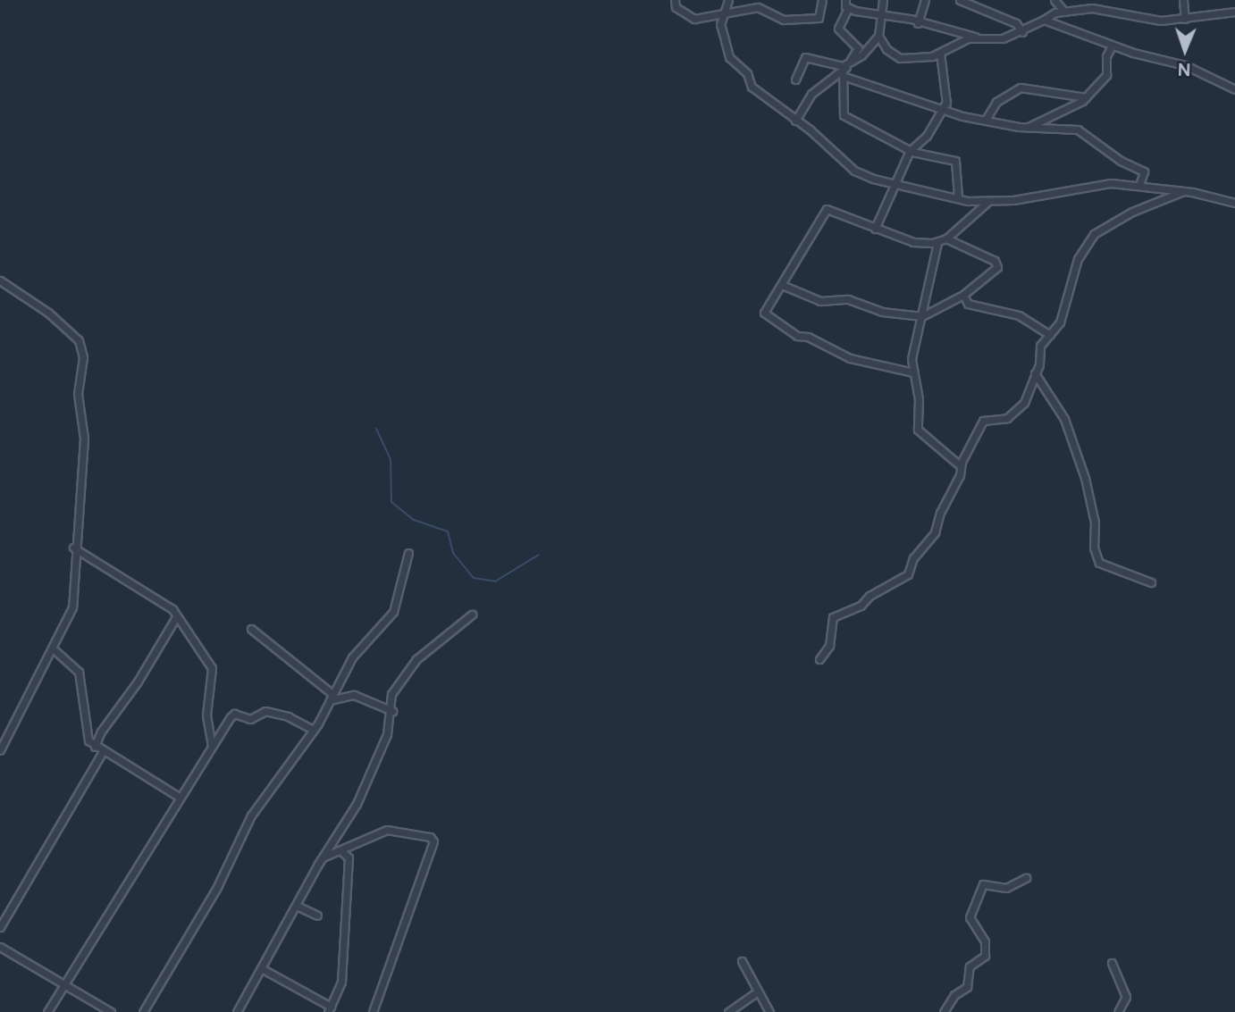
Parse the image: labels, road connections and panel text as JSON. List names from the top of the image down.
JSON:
{
  "north": "bottom"
}
